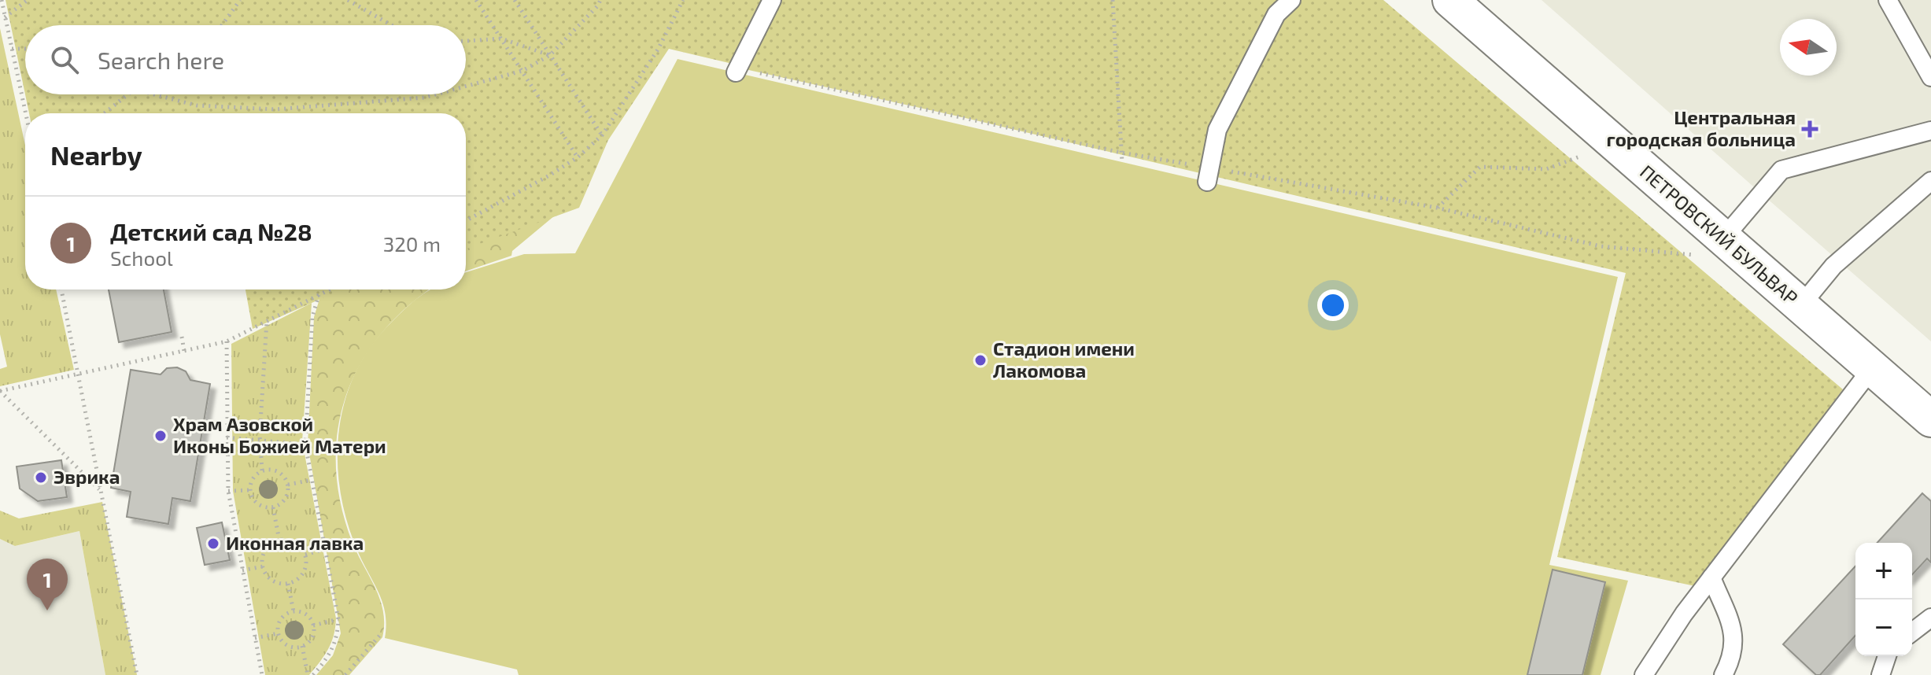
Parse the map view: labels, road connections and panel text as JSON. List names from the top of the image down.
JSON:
{
  "streets": {
    "street": ["ПЕТРОВСКИЙ БУЛЬВАР"]
  },
  "places": {
    "health": ["Центральная городская больница"],
    "other": [
      "Стадион имени Лакомова",
      "Храм Азовской Иконы Божией Матери",
      "Эврика",
      "Иконная лавка"
    ]
  },
  "north": "left",
  "page": {
    "search": "Search here",
    "heading": "Nearby",
    "list": [
      {
        "mark": "1",
        "name": "Детский сад №28",
        "note": "School",
        "value": "320 m"
      }
    ],
    "map_buttons": ["+", "−"],
    "pins": "1"
  }
}
